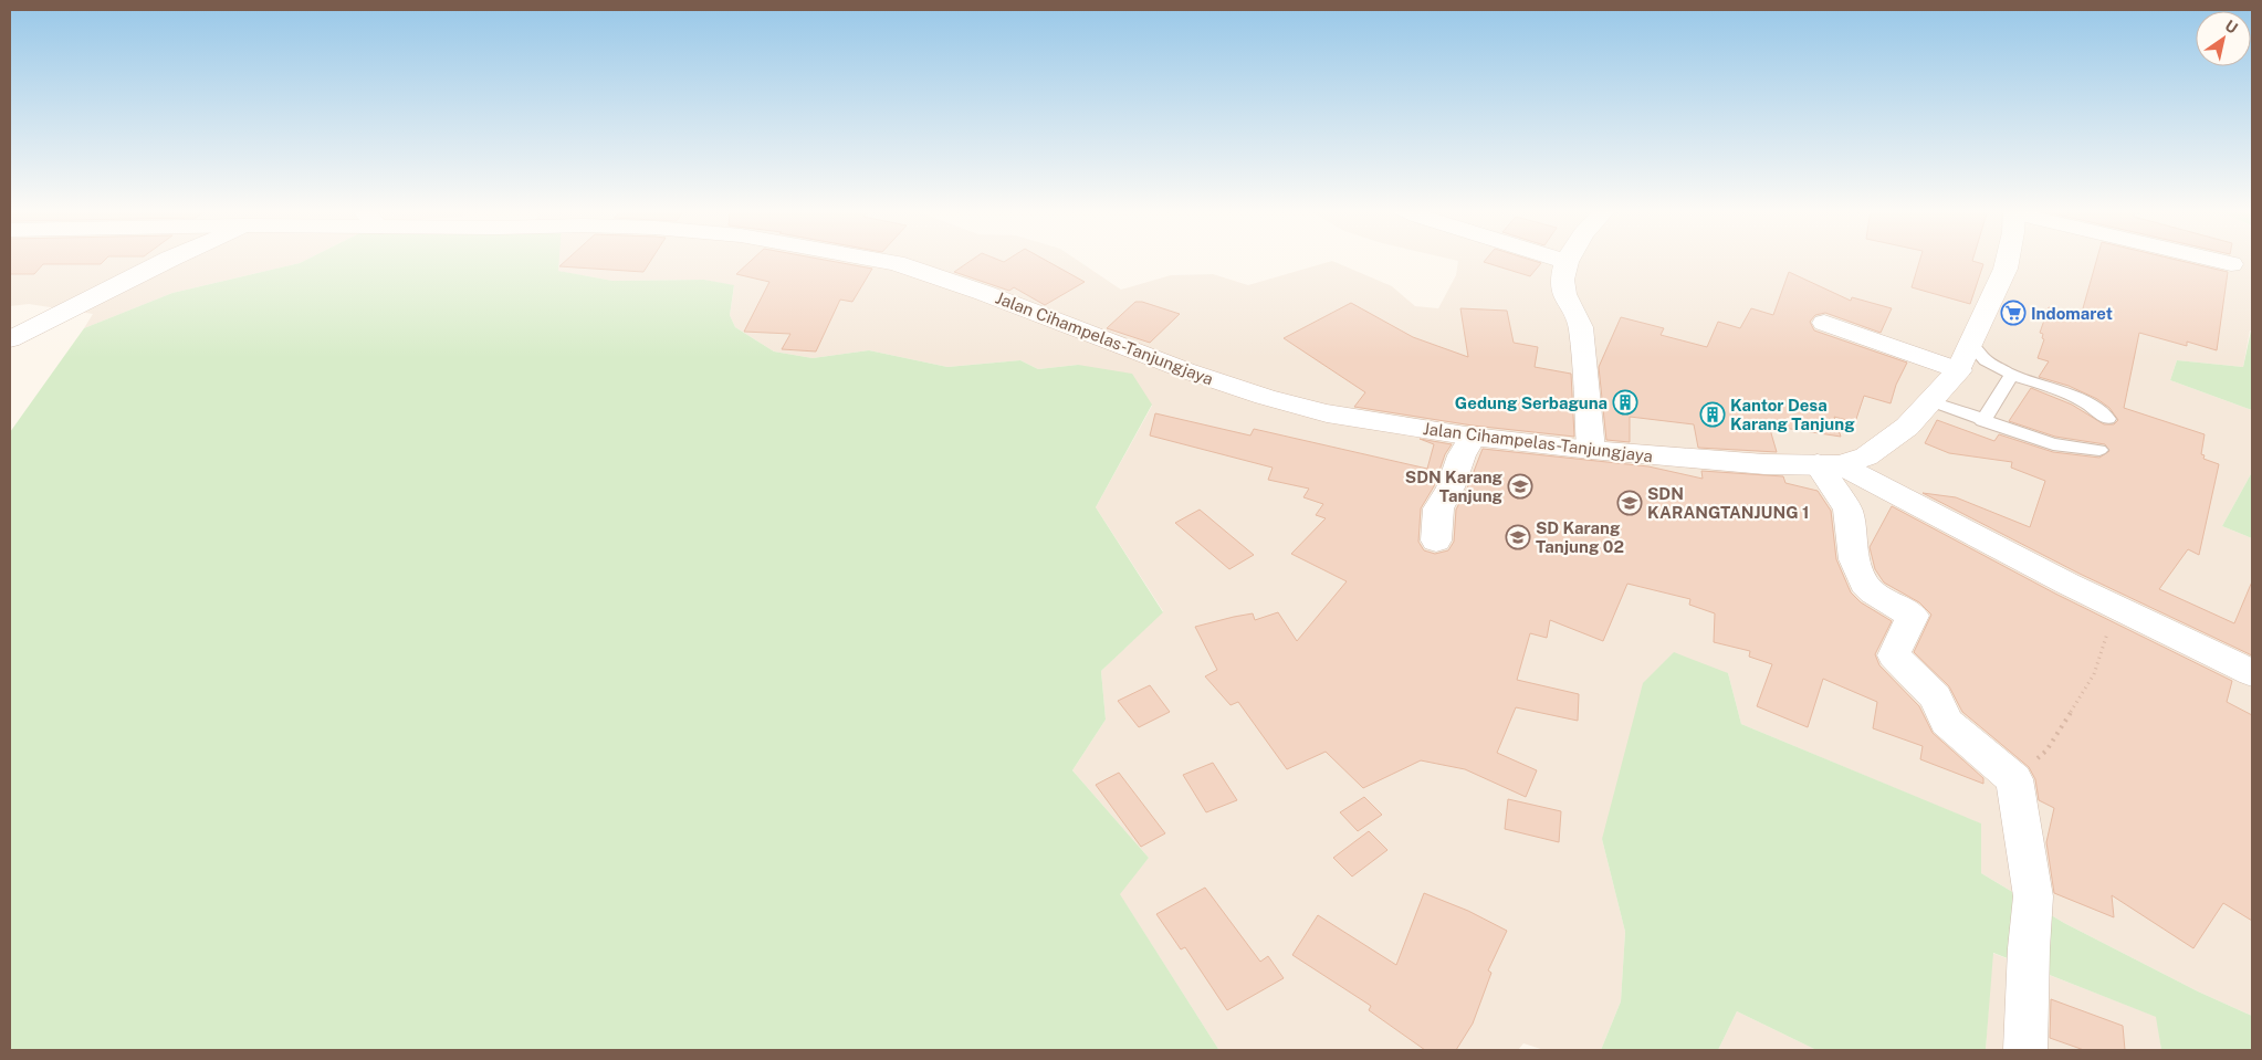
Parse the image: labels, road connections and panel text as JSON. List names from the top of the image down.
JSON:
{
  "streets": {
    "main road": ["Jalan Cihampelas-Tanjungjaya"]
  },
  "places": {
    "supermarket": ["Indomaret"],
    "building": ["Gedung Serbaguna", "Kantor Desa Karang Tanjung"],
    "school or university": ["SDN Karang Tanjung", "SDN KARANGTANJUNG 1", "SD Karang Tanjung 02"]
  },
  "north": "top right"
}
